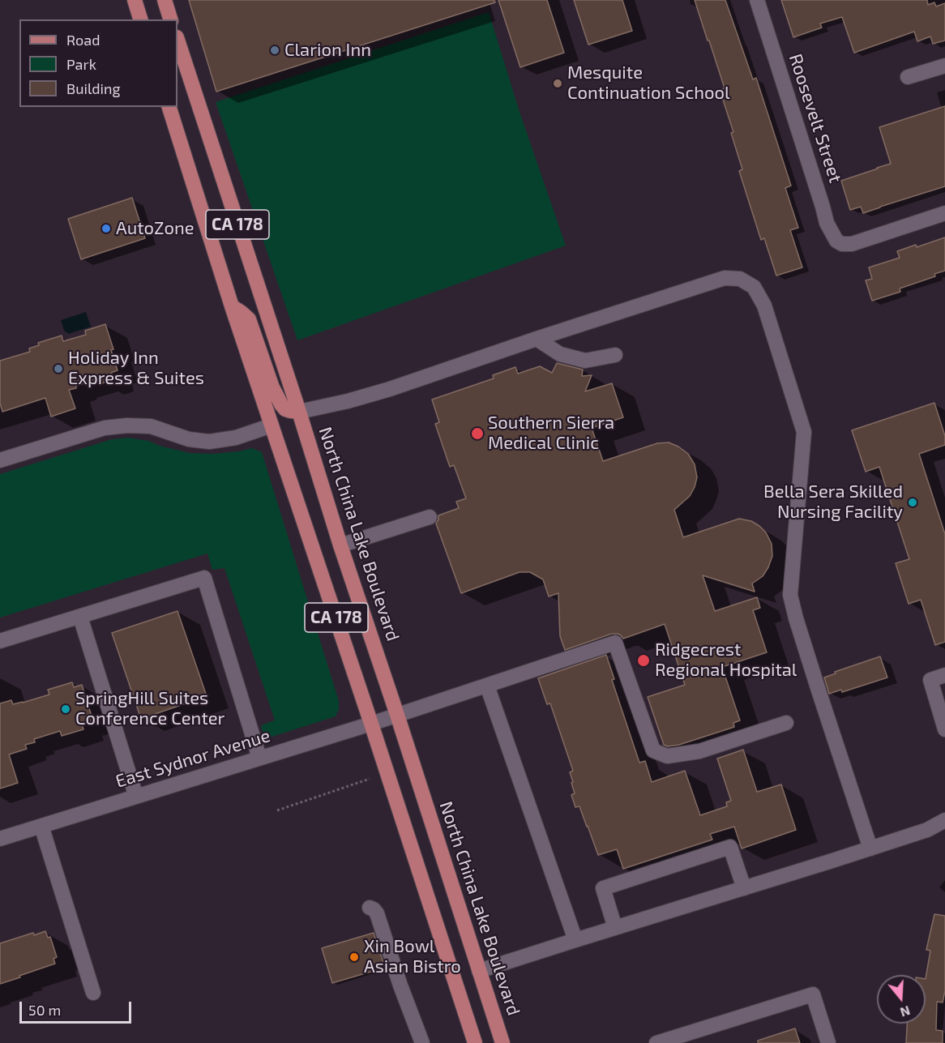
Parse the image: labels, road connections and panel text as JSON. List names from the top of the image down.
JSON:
{
  "streets": {
    "main road": ["CA 178", "North China Lake Boulevard"],
    "street": ["Roosevelt Street", "East Sydnor Avenue"]
  },
  "crossings": [
    ["CA 178", "East Sydnor Avenue"],
    ["North China Lake Boulevard", "East Sydnor Avenue"]
  ],
  "places": [
    "Clarion Inn",
    "Mesquite Continuation School",
    "AutoZone",
    "Holiday Inn Express & Suites",
    "Southern Sierra Medical Clinic",
    "Bella Sera Skilled Nursing Facility",
    "Ridgecrest Regional Hospital",
    "SpringHill Suites Conference Center",
    "Xin Bowl Asian Bistro"
  ],
  "legend": ["Road", "Park", "Building"],
  "scale_bar": "50 m",
  "north": "bottom"
}
